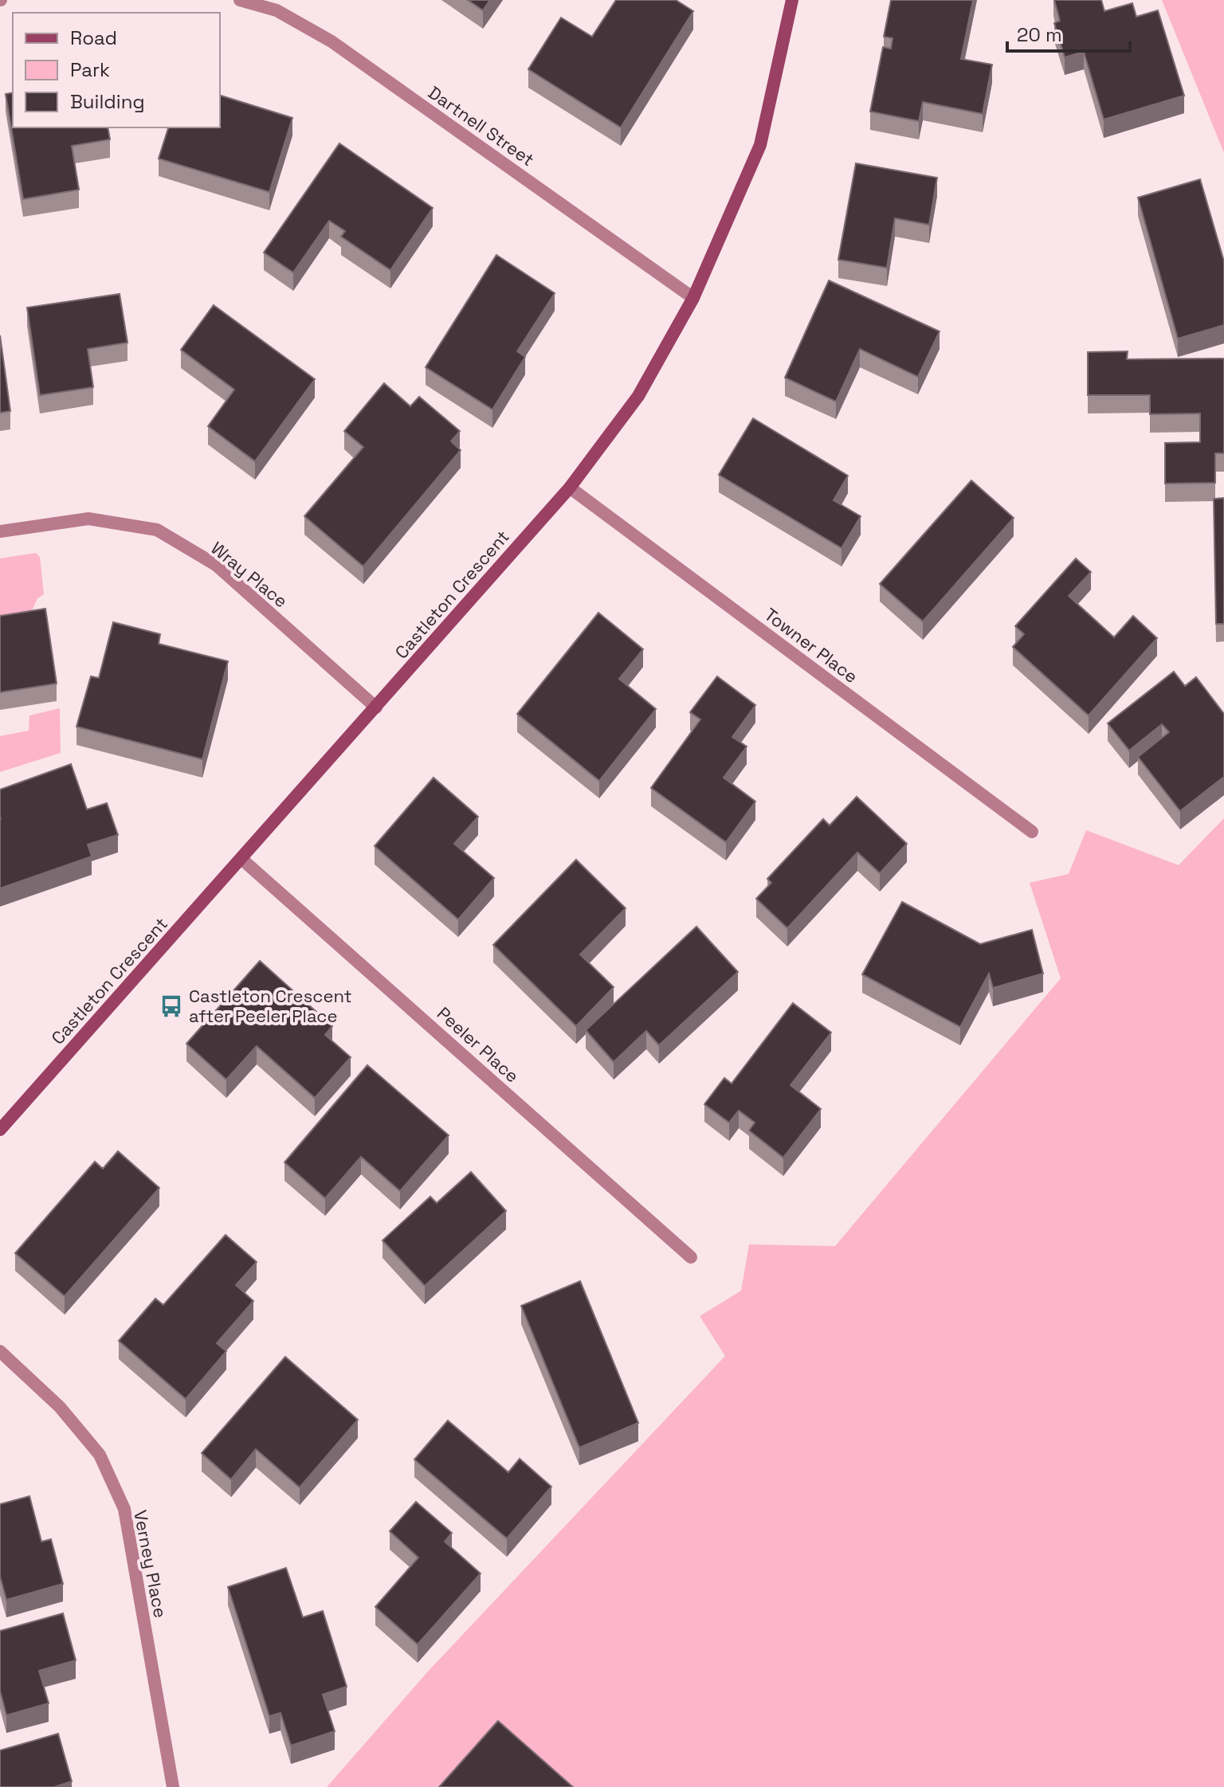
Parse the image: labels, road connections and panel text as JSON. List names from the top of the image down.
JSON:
{
  "streets": {
    "street": [
      "Dartnell Street",
      "Wray Place",
      "Castleton Crescent",
      "Towner Place",
      "Peeler Place",
      "Verney Place"
    ]
  },
  "crossings": [
    ["Dartnell Street", "Castleton Crescent"],
    ["Wray Place", "Castleton Crescent"],
    ["Castleton Crescent", "Towner Place"],
    ["Castleton Crescent", "Peeler Place"]
  ],
  "places": {
    "bus stop": ["Castleton Crescent after Peeler Place"]
  },
  "legend": ["Road", "Park", "Building"],
  "scale_bar": "20 m"
}
